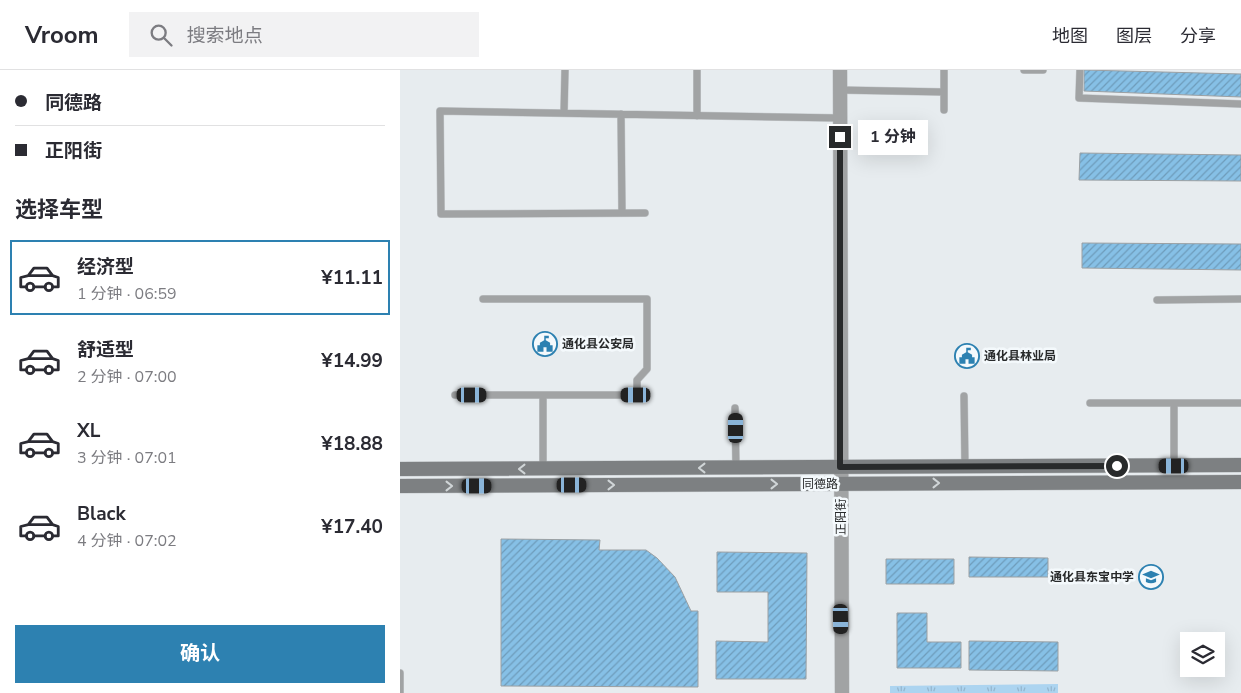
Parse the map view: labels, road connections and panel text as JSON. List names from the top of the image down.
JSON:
{
  "streets": {
    "main road": ["同德路"],
    "street": ["正阳街"]
  },
  "crossings": [
    ["同德路", "正阳街"]
  ],
  "places": {
    "public building": ["通化县公安局", "通化县林业局"],
    "school or university": ["通化县东宝中学"]
  },
  "page": {
    "header": "Vroom",
    "search": "搜索地点",
    "nav": ["地图", "图层", "分享"],
    "banner": ["同德路", "正阳街"],
    "bubble": "1 分钟",
    "heading": "选择车型",
    "list": [
      {
        "name": "经济型",
        "note": "1 分钟 · 06:59",
        "value": "¥11.11"
      },
      {
        "name": "舒适型",
        "note": "2 分钟 · 07:00",
        "value": "¥14.99"
      },
      {
        "name": "XL",
        "note": "3 分钟 · 07:01",
        "value": "¥18.88"
      },
      {
        "name": "Black",
        "note": "4 分钟 · 07:02",
        "value": "¥17.40"
      }
    ],
    "buttons": "确认"
  }
}
